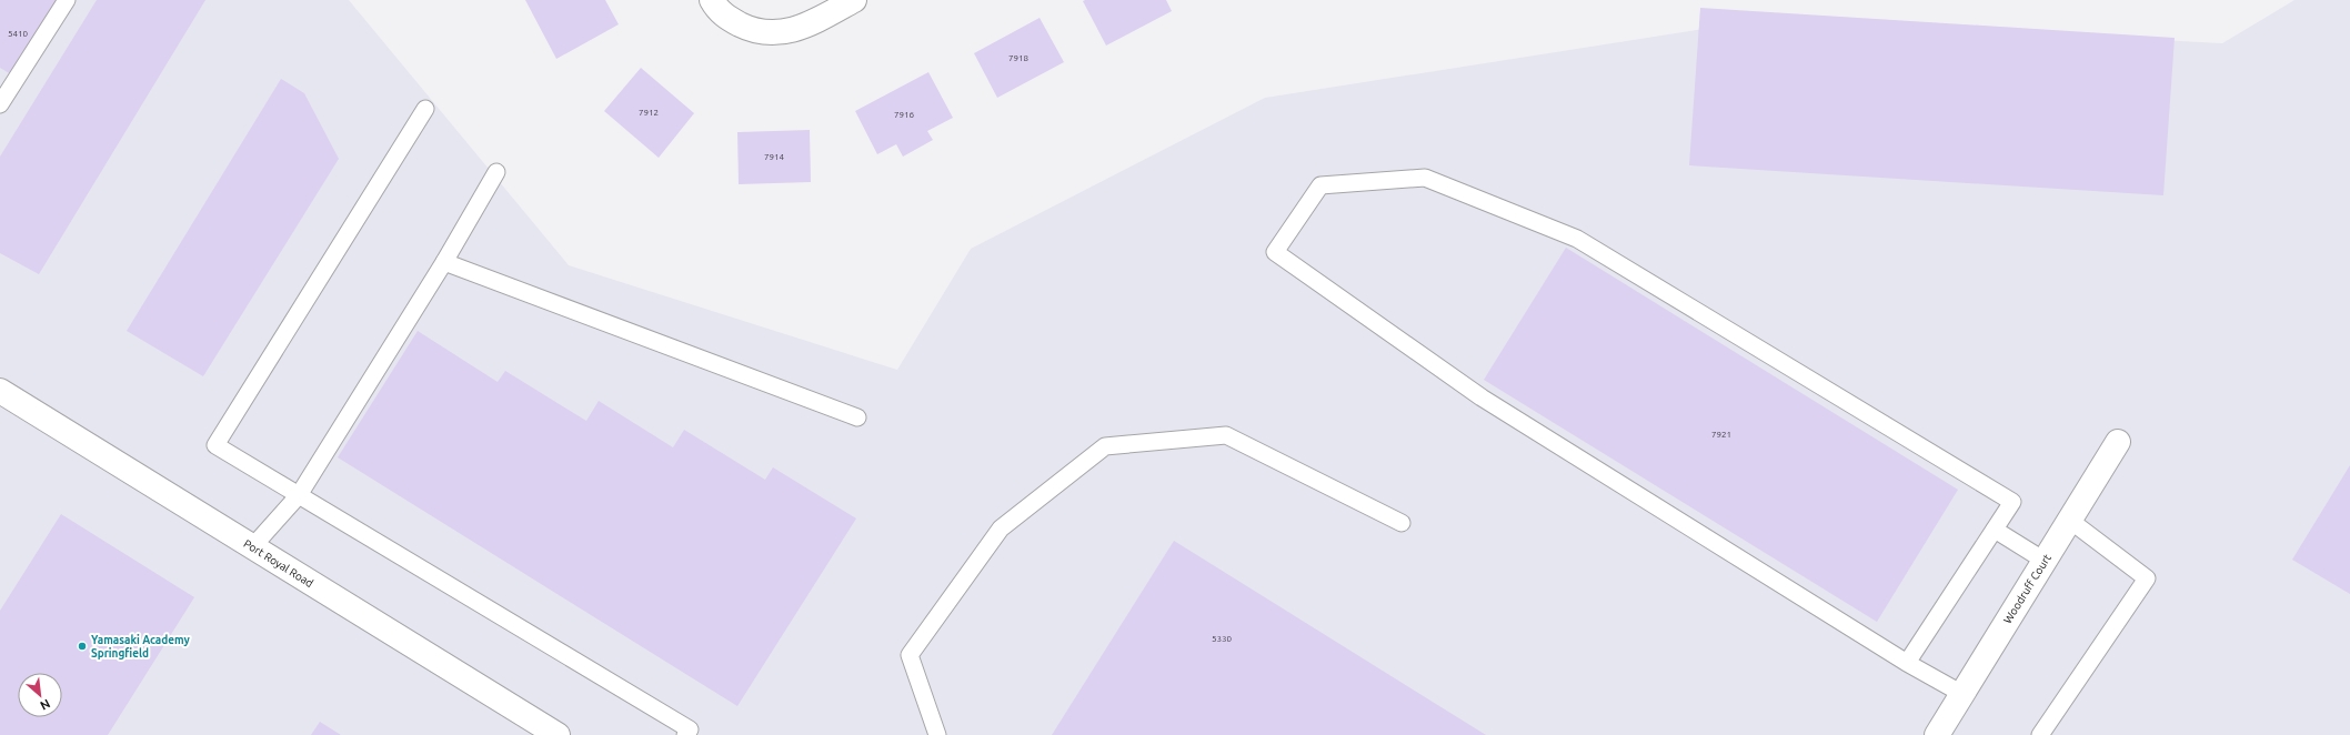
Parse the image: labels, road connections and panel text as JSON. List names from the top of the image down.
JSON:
{
  "streets": {
    "street": ["Port Royal Road", "Woodruff Court"]
  },
  "places": ["Yamasaki Academy Springfield"],
  "house_numbers": [
    "5410",
    "7918",
    "7912",
    "7916",
    "7914",
    "7921",
    "5330"
  ],
  "north": "bottom right"
}
